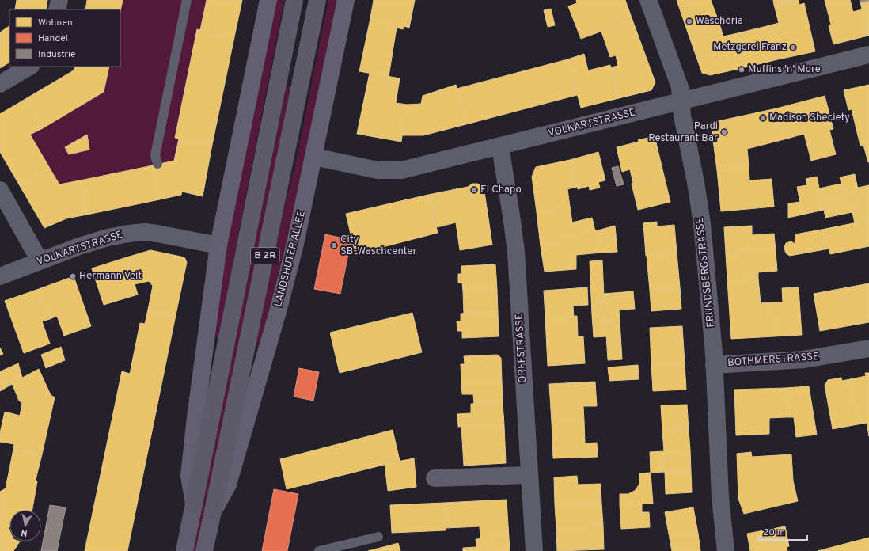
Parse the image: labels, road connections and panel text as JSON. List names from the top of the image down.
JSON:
{
  "streets": {
    "highway": ["B 2R", "LANDSHUTER ALLEE"],
    "street": [
      "VOLKARTSTRASSE",
      "FRUNDSBERGSTRASSE",
      "ORFFSTRASSE",
      "BOTHMERSTRASSE"
    ]
  },
  "crossings": [
    ["VOLKARTSTRASSE", "LANDSHUTER ALLEE"],
    ["VOLKARTSTRASSE", "FRUNDSBERGSTRASSE"],
    ["VOLKARTSTRASSE", "ORFFSTRASSE"],
    ["FRUNDSBERGSTRASSE", "BOTHMERSTRASSE"]
  ],
  "places": [
    "Wäscheria",
    "Metzgerei Franz",
    "Muffins 'n' More",
    "Madison Sheciety",
    "Pardi Restaurant Bar",
    "El Chapo",
    "City SB-Waschcenter",
    "Hermann Veit"
  ],
  "legend": ["Wohnen", "Handel", "Industrie"],
  "scale_bar": "20 m",
  "north": "bottom"
}
